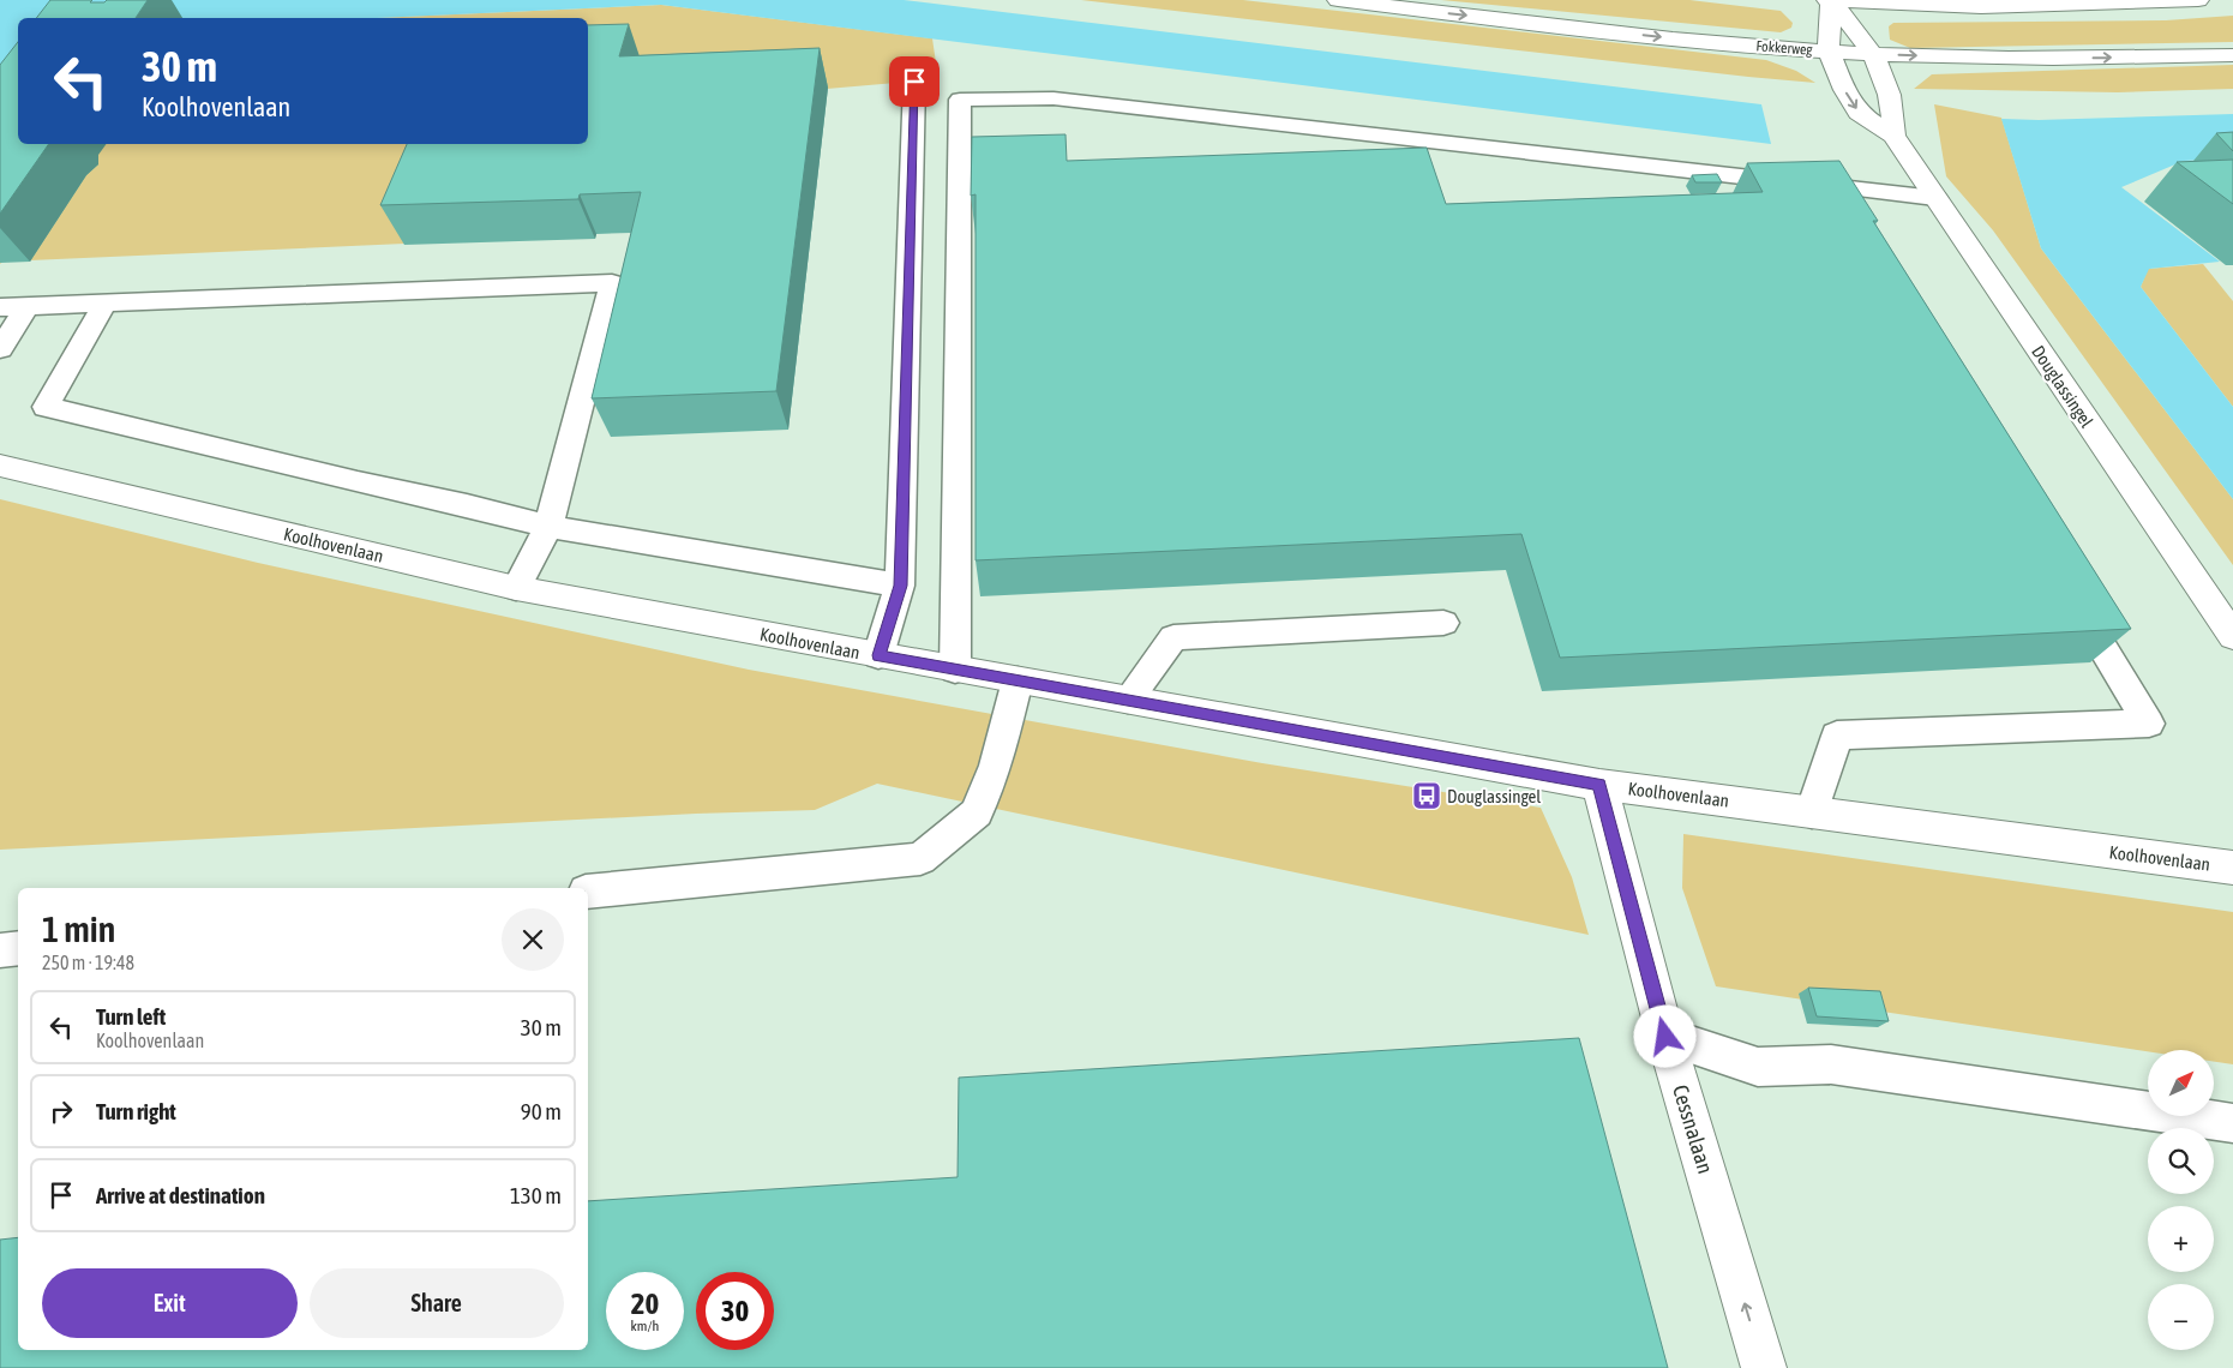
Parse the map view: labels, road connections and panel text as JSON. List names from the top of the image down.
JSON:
{
  "streets": {
    "street": [
      "Fokkerweg",
      "Douglassingel",
      "Koolhovenlaan",
      "Cessnalaan"
    ]
  },
  "crossings": [
    ["Fokkerweg", "Douglassingel"],
    ["Koolhovenlaan", "Cessnalaan"]
  ],
  "one_way": ["Cessnalaan"],
  "places": {
    "bus stop": ["Douglassingel"]
  },
  "north": "top right",
  "page": {
    "turn": ["30 m", "Koolhovenlaan"],
    "heading": ["1 min", "250 m · 19:48"],
    "list": [
      {
        "name": "Turn left",
        "note": "Koolhovenlaan",
        "value": "30 m"
      },
      {
        "name": "Turn right",
        "value": "90 m"
      },
      {
        "name": "Arrive at destination",
        "value": "130 m"
      }
    ],
    "map_buttons": ["+", "−"],
    "buttons": ["Exit", "Share"],
    "speed": "20 km/h",
    "limit": "30"
  }
}
